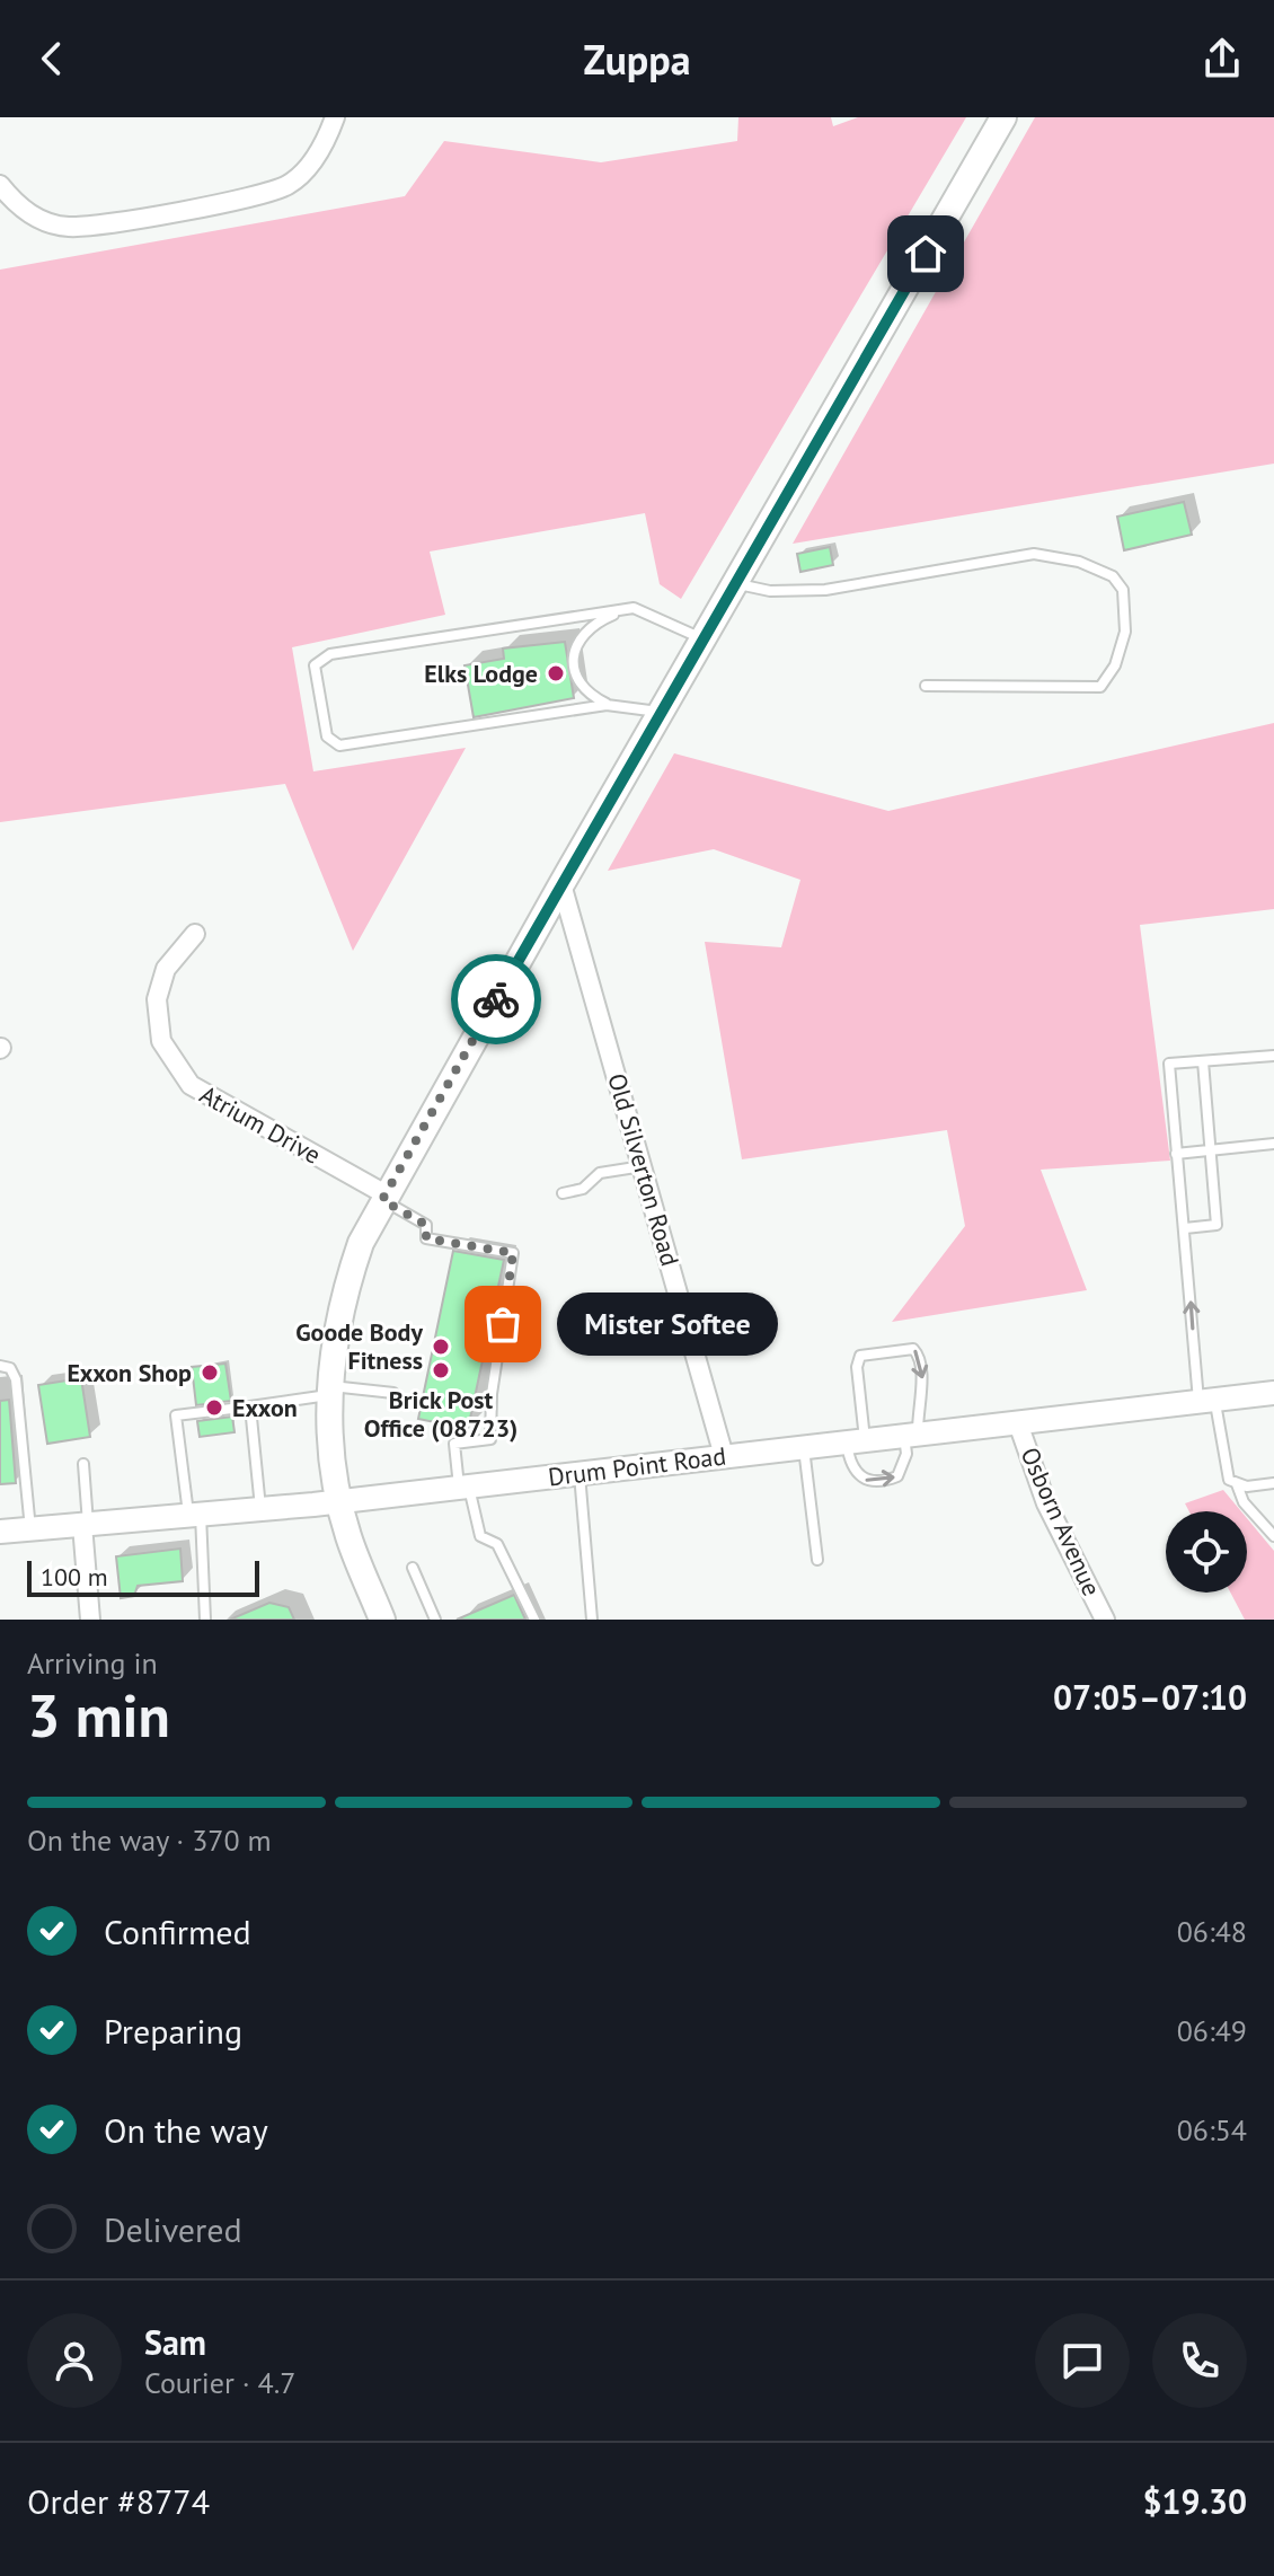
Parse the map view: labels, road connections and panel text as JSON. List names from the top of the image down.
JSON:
{
  "streets": {
    "street": [
      "Atrium Drive",
      "Old Silverton Road",
      "Drum Point Road",
      "Osborn Avenue"
    ]
  },
  "crossings": [
    ["Old Silverton Road", "Drum Point Road"],
    ["Drum Point Road", "Osborn Avenue"]
  ],
  "places": [
    "Elks Lodge",
    "Mister Softee",
    "Goode Body Fitness",
    "Brick Post Office (08723)",
    "Exxon Shop",
    "Exxon"
  ],
  "scale_bar": "100 m",
  "page": {
    "header": "Zuppa",
    "bubble": "Mister Softee",
    "scale": "100 m",
    "heading": ["3 min", "Arriving in", "07:05–07:10"],
    "panel": [
      "Sam",
      "Courier · 4.7",
      "Order #8774",
      "$19.30"
    ],
    "bar": "On the way · 370 m",
    "list": [
      ["Confirmed", "06:48"],
      ["Preparing", "06:49"],
      ["On the way", "06:54"],
      "Delivered"
    ]
  }
}
